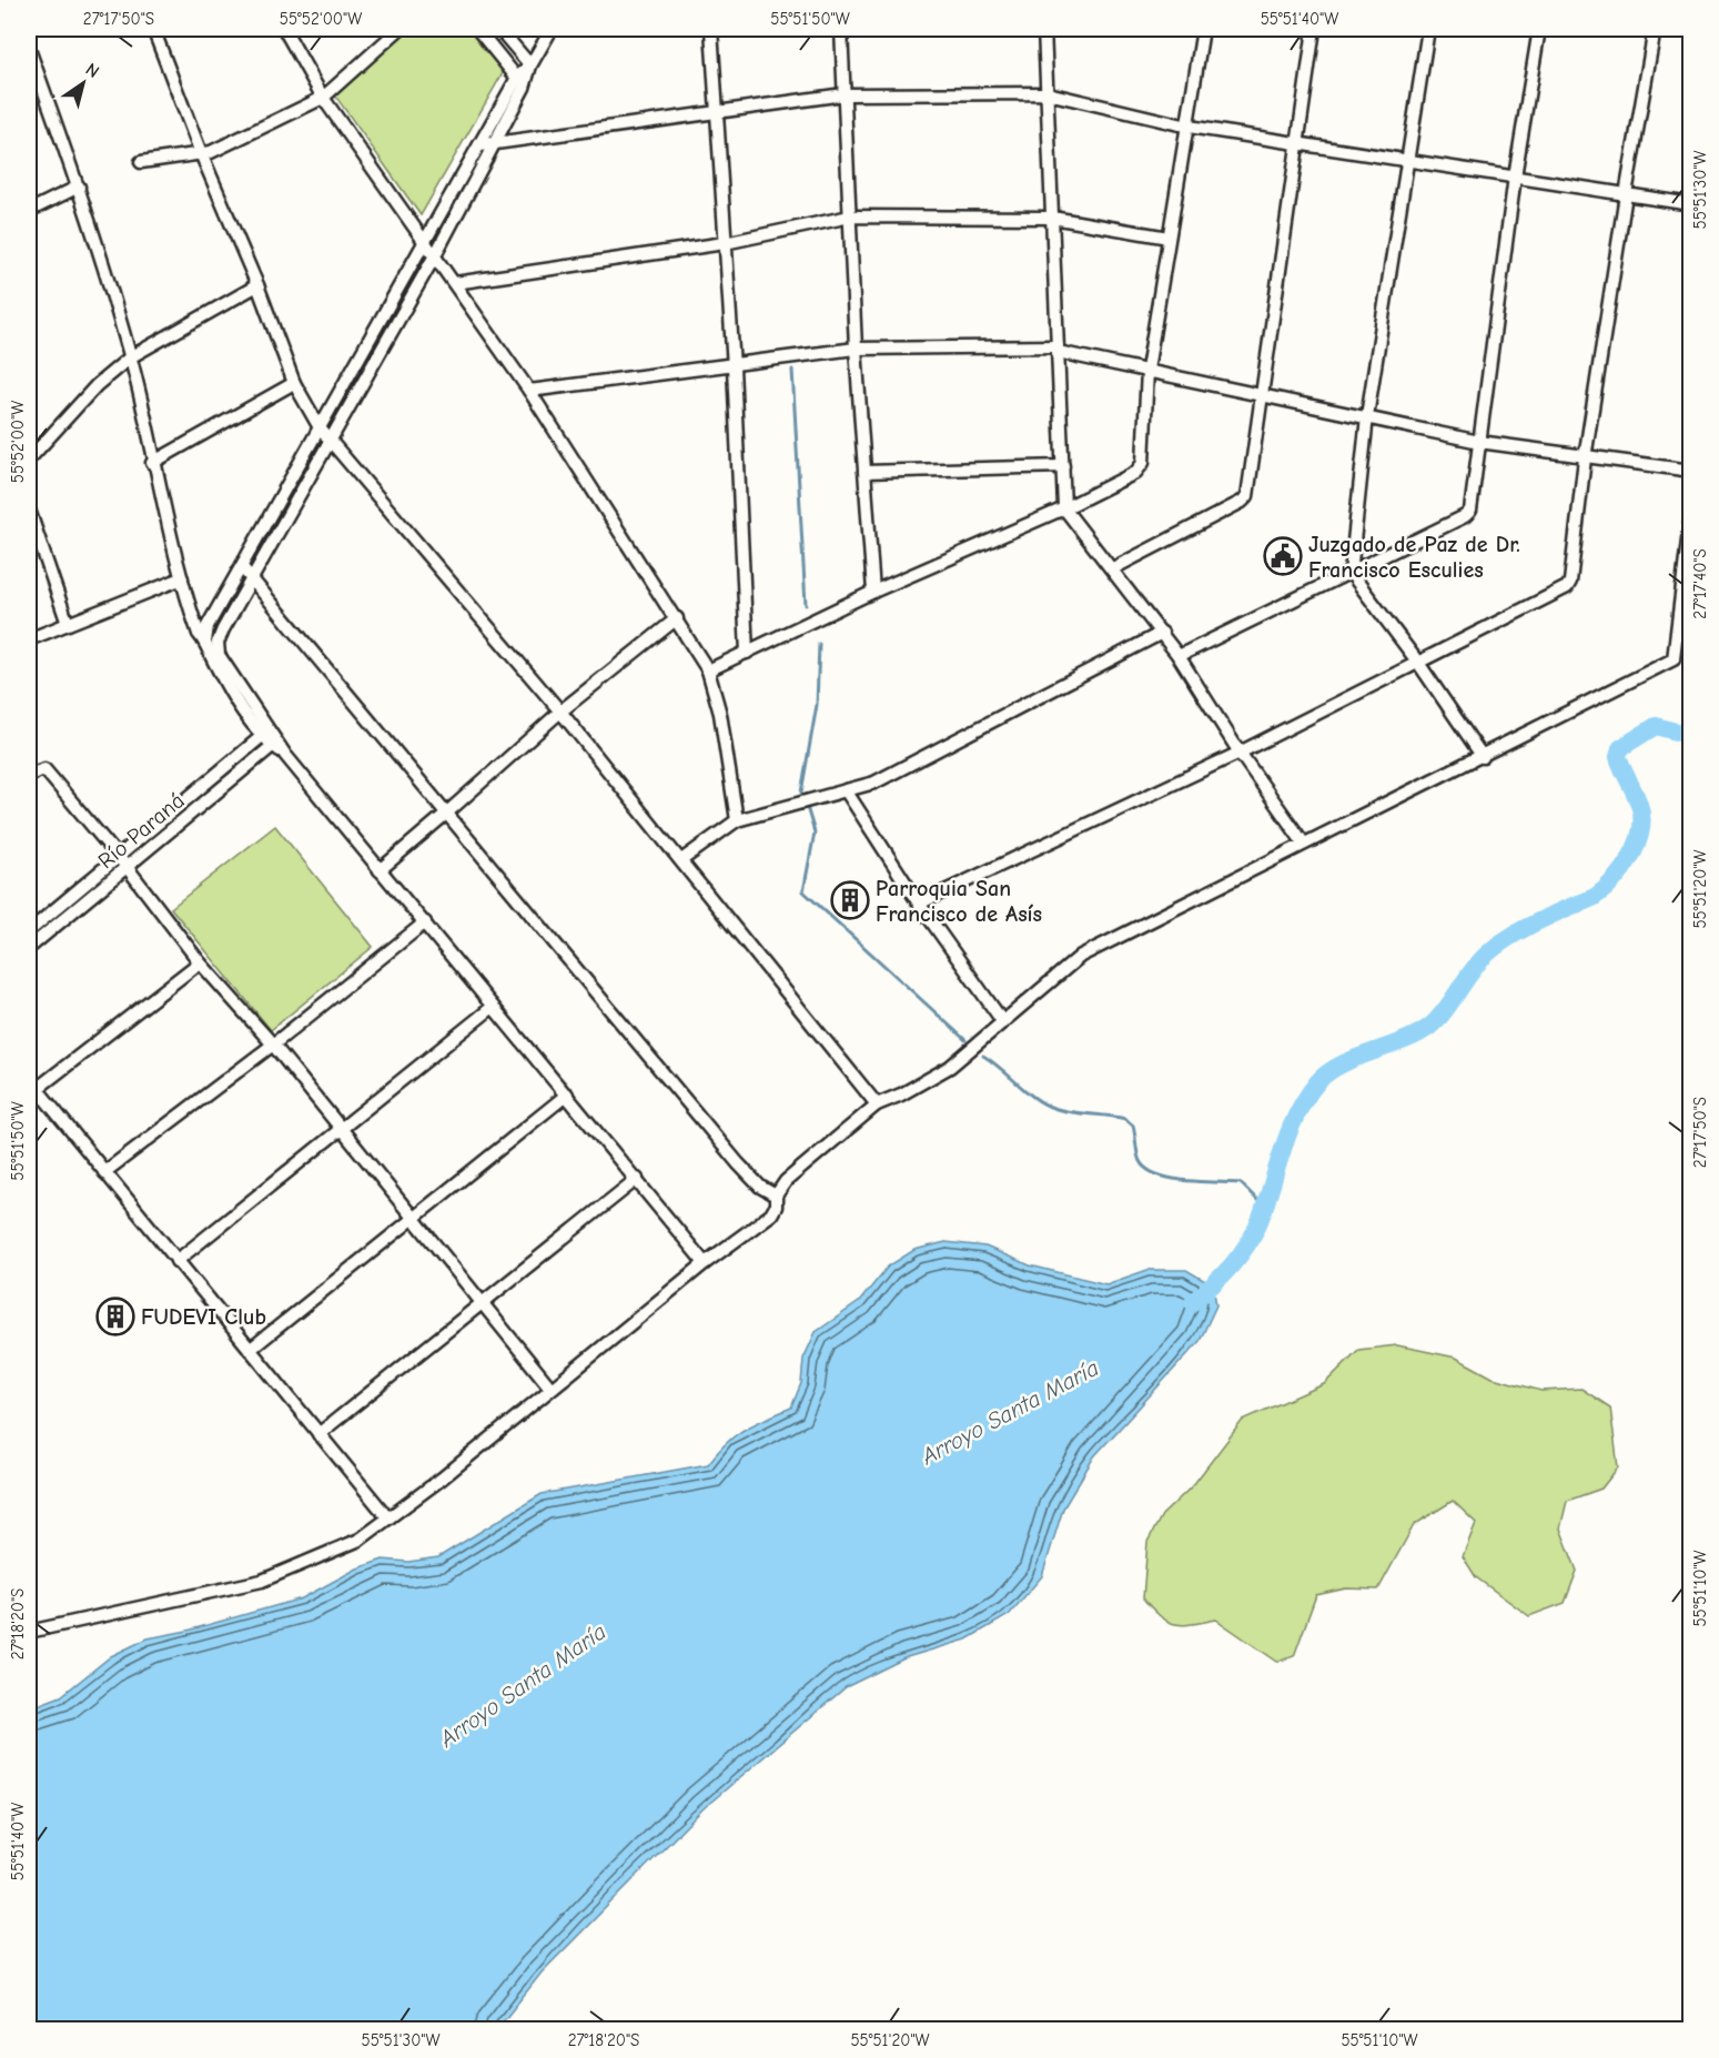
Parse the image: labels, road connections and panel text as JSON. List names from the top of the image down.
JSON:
{
  "streets": {
    "street": ["Río Paraná"]
  },
  "water": ["Arroyo Santa María"],
  "places": {
    "public building": ["Juzgado de Paz de Dr. Francisco Esculies"],
    "building": ["Parroquia San Francisco de Asís", "FUDEVI Club"]
  },
  "north": "top right",
  "coordinates": [
    "27°17'50\"S",
    "55°52'00\"W",
    "55°51'50\"W",
    "55°51'40\"W",
    "55°51'30\"W",
    "27°17'40\"S",
    "55°51'20\"W",
    "55°51'10\"W",
    "27°18'20\"S"
  ]
}
